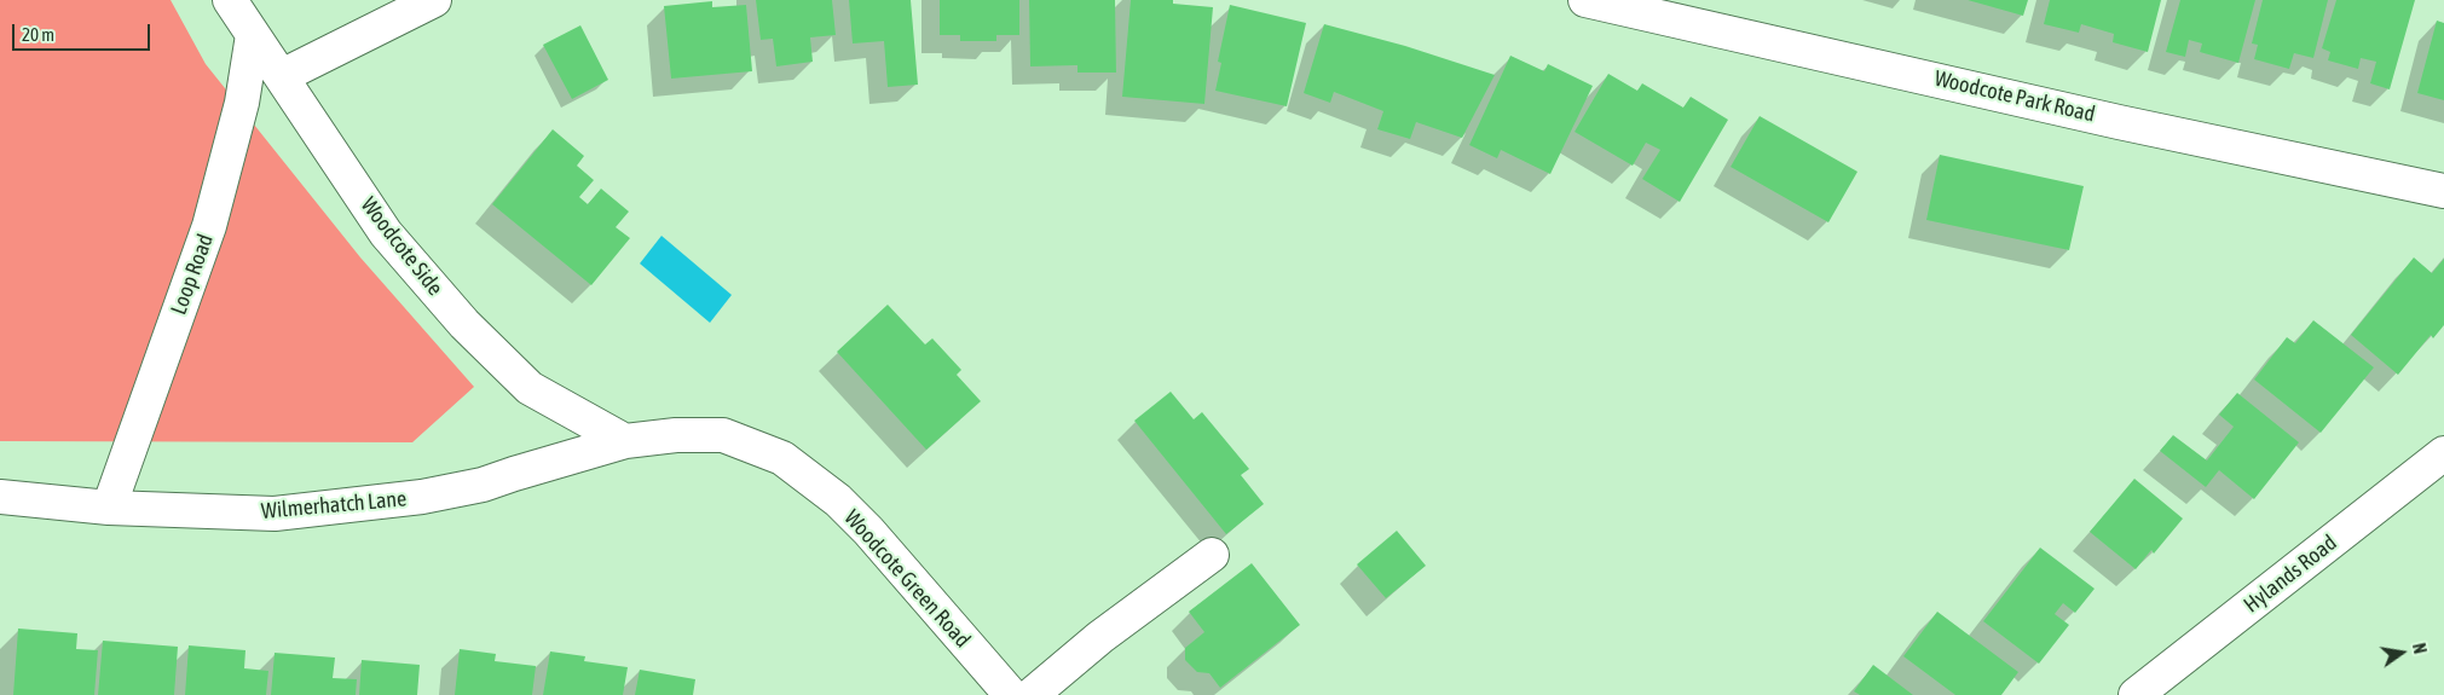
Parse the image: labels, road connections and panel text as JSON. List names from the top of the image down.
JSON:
{
  "streets": {
    "street": [
      "Woodcote Park Road",
      "Woodcote Side",
      "Loop Road",
      "Wilmerhatch Lane",
      "Hylands Road",
      "Woodcote Green Road"
    ]
  },
  "crossings": [
    ["Woodcote Side", "Loop Road"],
    ["Woodcote Side", "Wilmerhatch Lane"],
    ["Woodcote Side", "Woodcote Green Road"],
    ["Loop Road", "Wilmerhatch Lane"],
    ["Wilmerhatch Lane", "Woodcote Green Road"]
  ],
  "scale_bar": "20 m",
  "north": "right"
}
